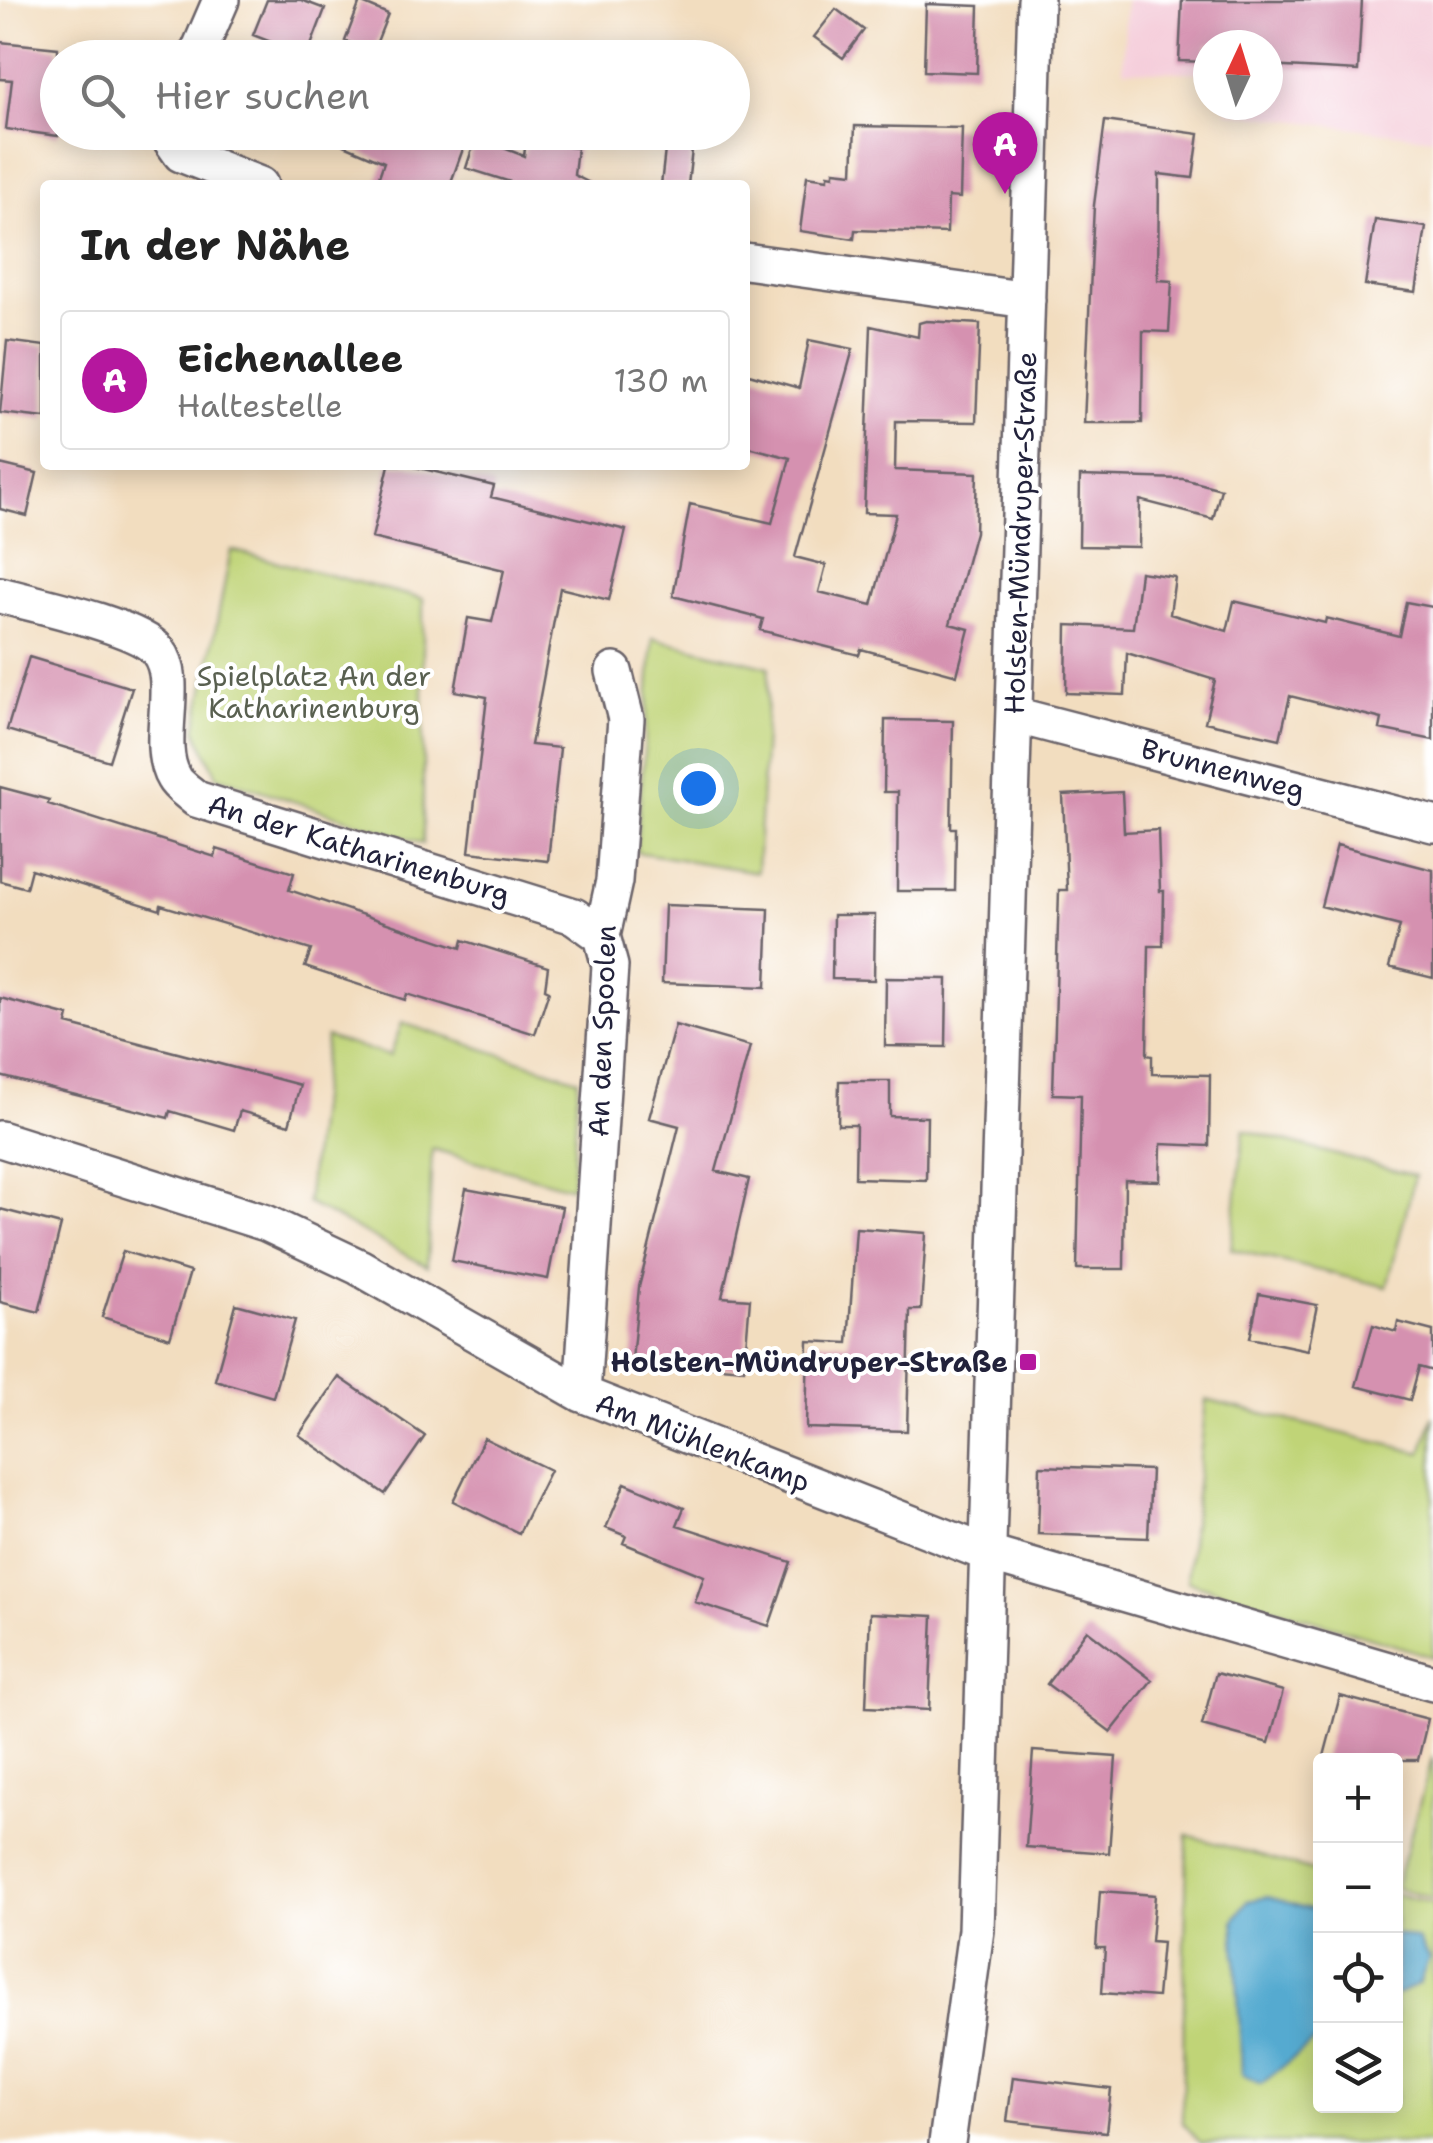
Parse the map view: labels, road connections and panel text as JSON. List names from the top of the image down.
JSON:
{
  "streets": {
    "street": [
      "Holsten-Mündruper-Straße",
      "Brunnenweg",
      "An der Katharinenburg",
      "An den Spoolen",
      "Am Mühlenkamp"
    ]
  },
  "crossings": [
    ["Holsten-Mündruper-Straße", "Brunnenweg"],
    ["Holsten-Mündruper-Straße", "Am Mühlenkamp"],
    ["An der Katharinenburg", "An den Spoolen"],
    ["An den Spoolen", "Am Mühlenkamp"]
  ],
  "parks": ["Spielplatz An der Katharinenburg"],
  "places": {
    "transit": ["Holsten-Mündruper-Straße"]
  },
  "north": "top",
  "page": {
    "search": "Hier suchen",
    "pins": "A",
    "heading": "In der Nähe",
    "list": [
      {
        "mark": "A",
        "name": "Eichenallee",
        "note": "Haltestelle",
        "value": "130 m"
      }
    ],
    "map_buttons": ["+", "−"]
  }
}
